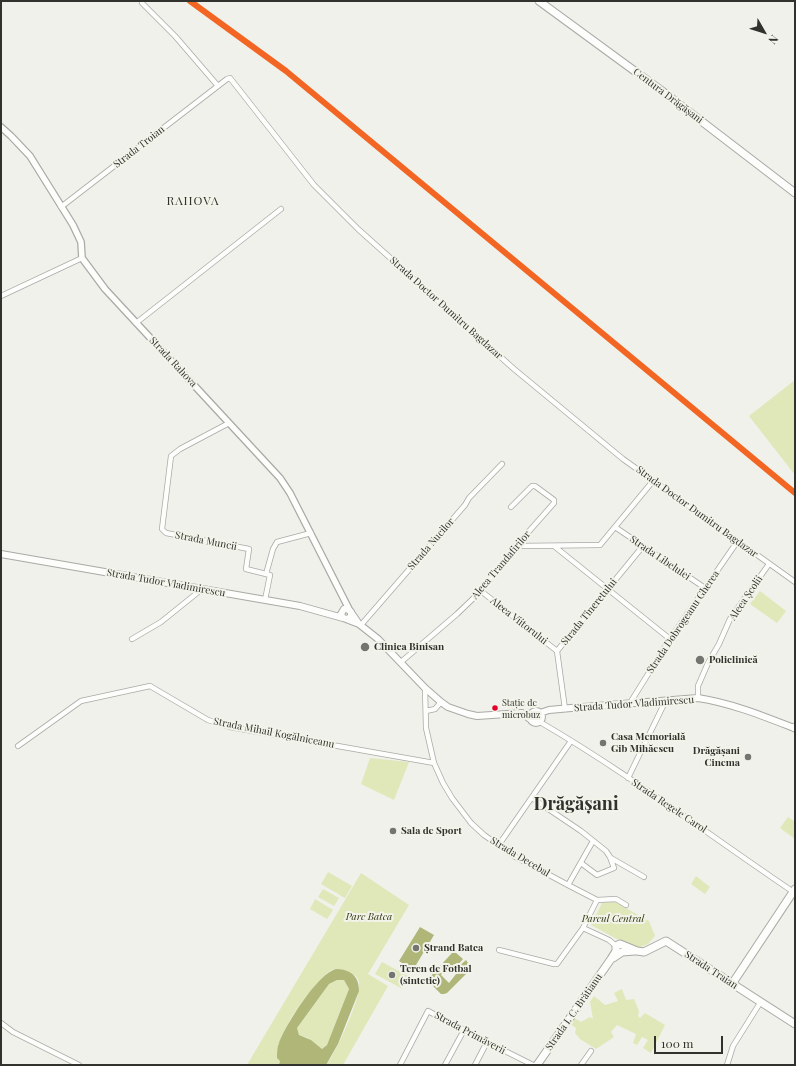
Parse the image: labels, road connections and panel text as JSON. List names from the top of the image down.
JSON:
{
  "streets": {
    "main road": [
      "Centura Drăgășani",
      "Strada Tudor Vladimirescu",
      "Strada Traian",
      "Strada I. C. Brătianu"
    ],
    "street": [
      "Strada Troian",
      "Strada Doctor Dumitru Bagdazar",
      "Strada Rahova",
      "Strada Muncii",
      "Strada Nucilor",
      "Strada Libelulei",
      "Aleea Trandafirilor",
      "Aleea Școlii",
      "Strada Tineretului",
      "Aleea Viitorului",
      "Strada Dobrogeanu Gherea",
      "Strada Mihail Kogălniceanu",
      "Strada Regele Carol",
      "Strada Decebal",
      "Strada Primăverii"
    ]
  },
  "crossings": [
    ["Strada Troian", "Strada Doctor Dumitru Bagdazar"],
    ["Strada Troian", "Strada Rahova"],
    ["Strada Doctor Dumitru Bagdazar", "Aleea Școlii"],
    ["Strada Doctor Dumitru Bagdazar", "Strada Dobrogeanu Gherea"],
    ["Strada Rahova", "Strada Muncii"],
    ["Strada Rahova", "Strada Tudor Vladimirescu"],
    ["Strada Nucilor", "Strada Tudor Vladimirescu"],
    ["Strada Libelulei", "Strada Tineretului"],
    ["Strada Libelulei", "Strada Dobrogeanu Gherea"],
    ["Aleea Trandafirilor", "Strada Tudor Vladimirescu"],
    ["Aleea Trandafirilor", "Aleea Viitorului"],
    ["Strada Tudor Vladimirescu", "Aleea Școlii"],
    ["Strada Tudor Vladimirescu", "Strada Tineretului"],
    ["Strada Tudor Vladimirescu", "Strada Dobrogeanu Gherea"],
    ["Strada Tudor Vladimirescu", "Strada Regele Carol"],
    ["Strada Tudor Vladimirescu", "Strada Decebal"],
    ["Strada Tineretului", "Aleea Viitorului"],
    ["Strada Mihail Kogălniceanu", "Strada Decebal"],
    ["Strada Traian", "Strada I. C. Brătianu"]
  ],
  "districts": ["RAHOVA", "Drăgășani"],
  "parks": ["Parc Batca", "Parcul Central"],
  "places": [
    "Clinica Binisan",
    "Policlinică",
    "Stație de microbuz",
    "Casa Memorială Gib Mihăescu",
    "Drăgășani Cinema",
    "Sala de Sport",
    "Ștrand Batca",
    "Teren de Fotbal (sintetic)"
  ],
  "scale_bar": "100 m",
  "north": "bottom right"
}
